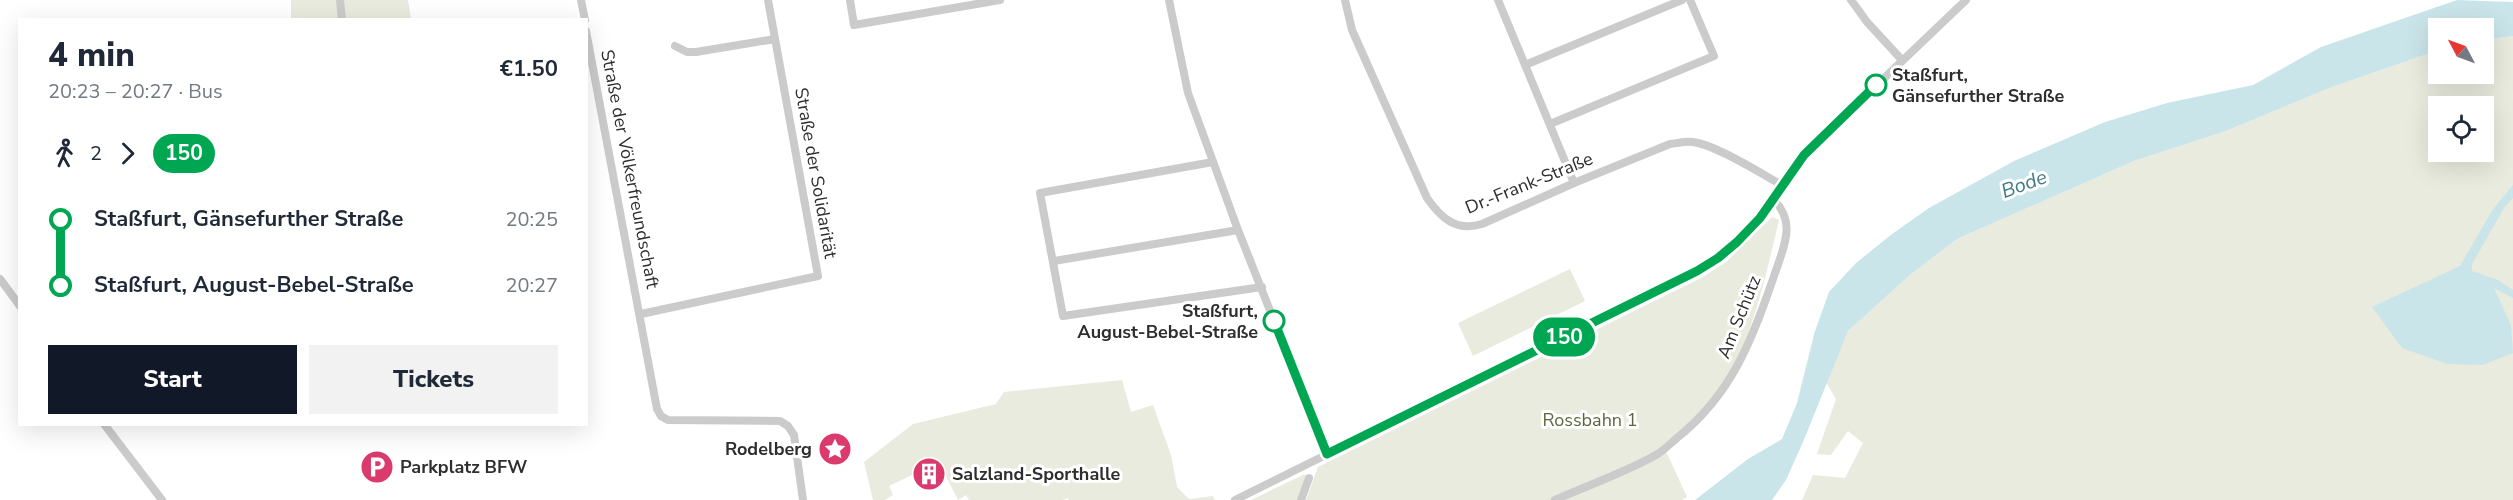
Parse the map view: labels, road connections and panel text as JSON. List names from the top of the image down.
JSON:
{
  "streets": {
    "street": [
      "Straße der Völkerfreundschaft",
      "Straße der Solidarität",
      "Dr.-Frank-Straße",
      "Am Schütz"
    ]
  },
  "crossings": [
    ["Straße der Völkerfreundschaft", "Straße der Solidarität"]
  ],
  "water": ["Bode"],
  "parks": ["Rossbahn 1"],
  "places": {
    "other": ["Staßfurt, Gänsefurther Straße", "Staßfurt, August-Bebel-Straße"],
    "place": ["Rodelberg"],
    "parking": ["Parkplatz BFW"],
    "building": ["Salzland-Sporthalle"]
  },
  "lines": ["bus line 150"],
  "north": "top left",
  "page": {
    "on_map": "150",
    "heading": ["4 min", "20:23 – 20:27 · Bus", "€1.50"],
    "legs": ["2", "150"],
    "list": [
      {
        "name": "Staßfurt, Gänsefurther Straße",
        "value": "20:25"
      },
      {
        "name": "Staßfurt, August-Bebel-Straße",
        "value": "20:27"
      }
    ],
    "buttons": ["Start", "Tickets"]
  }
}
